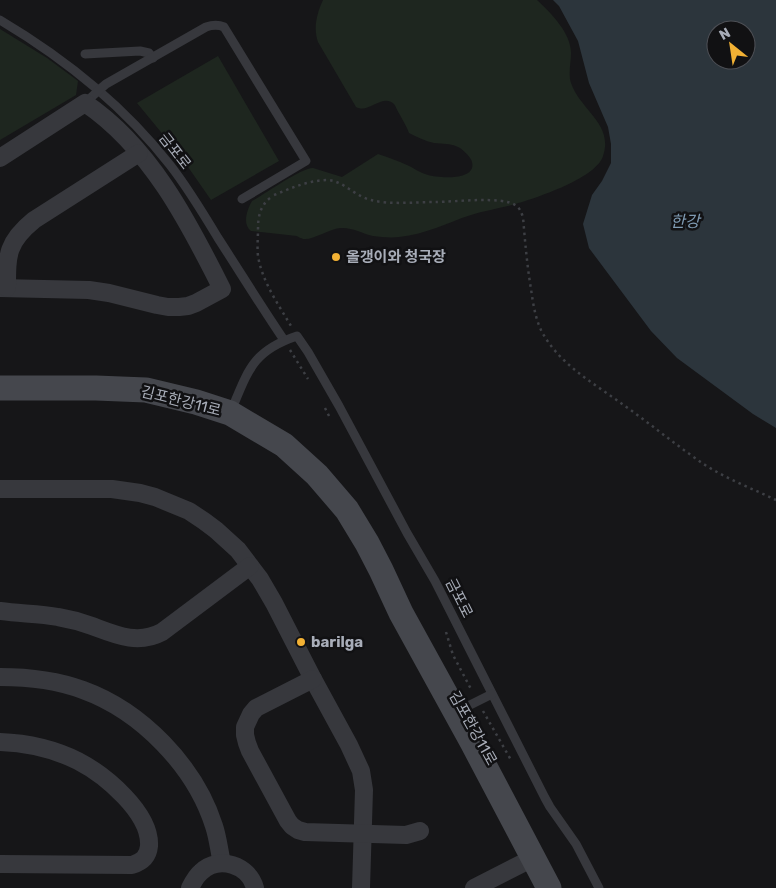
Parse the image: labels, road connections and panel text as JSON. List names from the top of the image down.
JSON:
{
  "streets": {
    "main road": ["김포한강11로"],
    "lane": ["금포로"]
  },
  "water": ["한강"],
  "places": ["올갱이와 청국장", "barilga"],
  "north": "top left"
}
